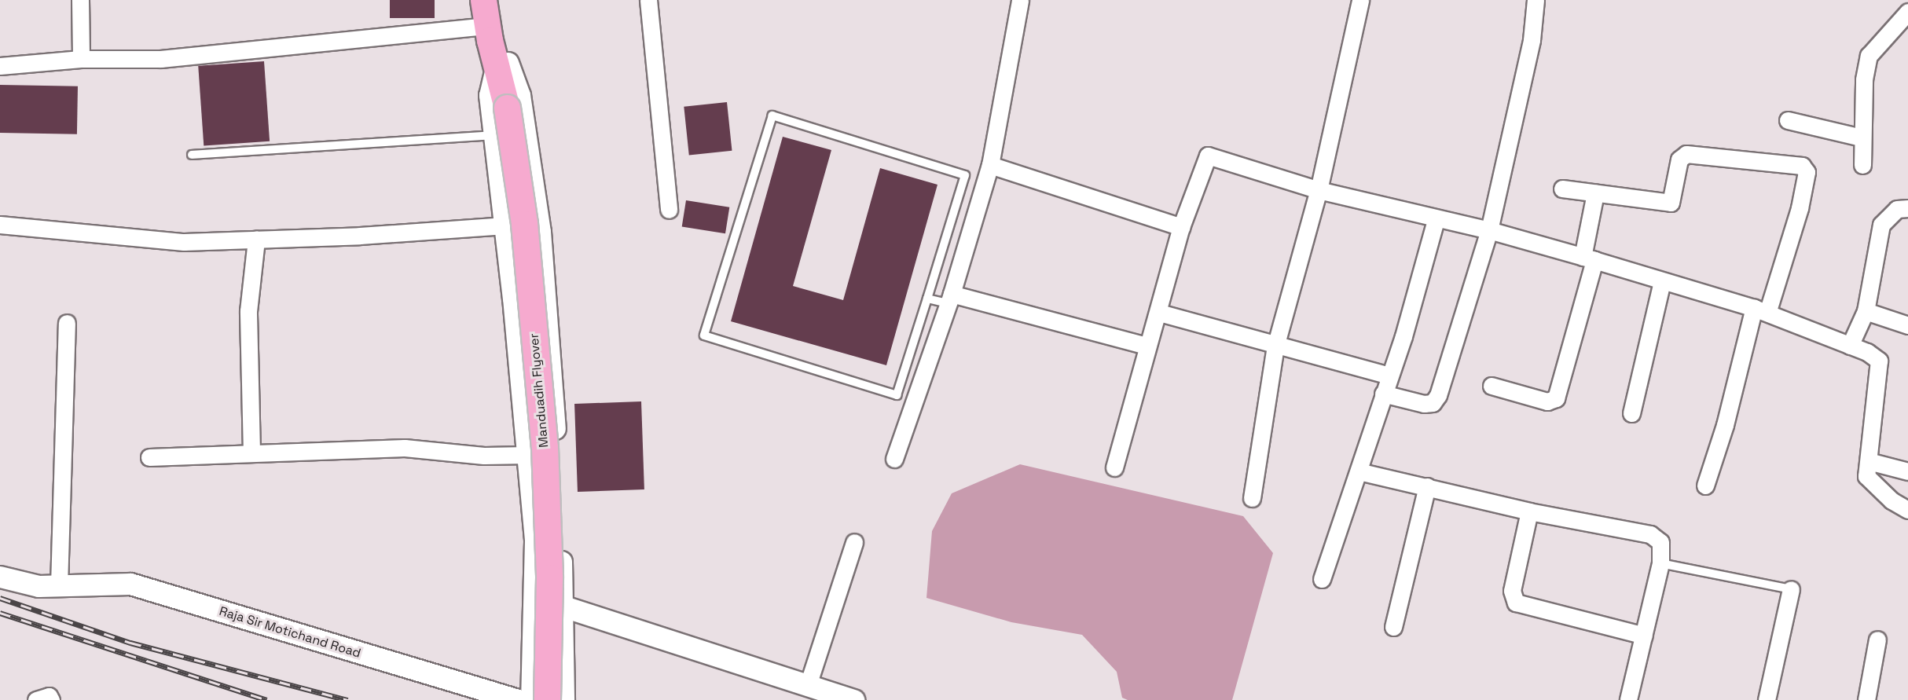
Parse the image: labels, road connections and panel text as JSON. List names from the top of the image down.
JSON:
{
  "streets": {
    "main road": ["Manduadih Flyover"],
    "street": ["Raja Sir Motichand Road"]
  }
}
